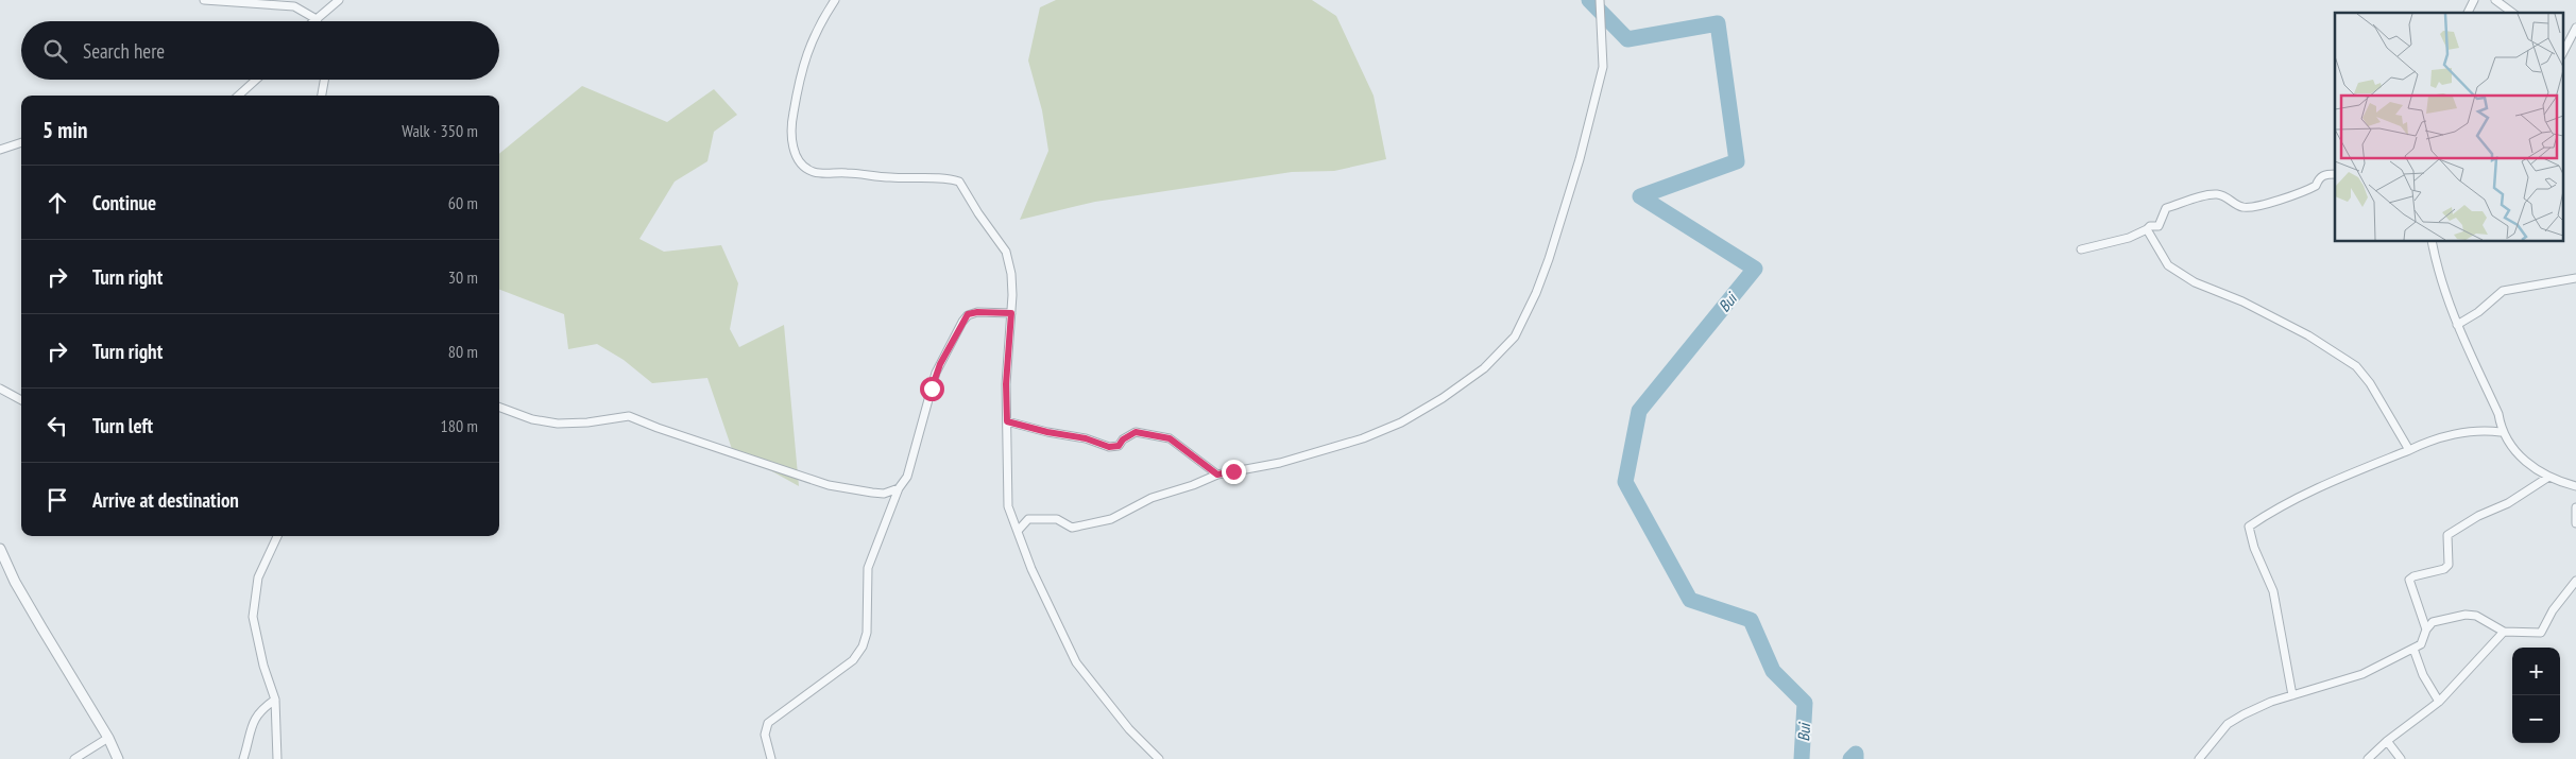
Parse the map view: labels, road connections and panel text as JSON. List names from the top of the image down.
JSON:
{
  "water": ["Bui"],
  "page": {
    "search": "Search here",
    "heading": ["5 min", "Walk · 350 m"],
    "list": [
      ["Continue", "60 m"],
      ["Turn right", "30 m"],
      ["Turn right", "80 m"],
      ["Turn left", "180 m"],
      "Arrive at destination"
    ],
    "map_buttons": ["+", "−"]
  }
}
